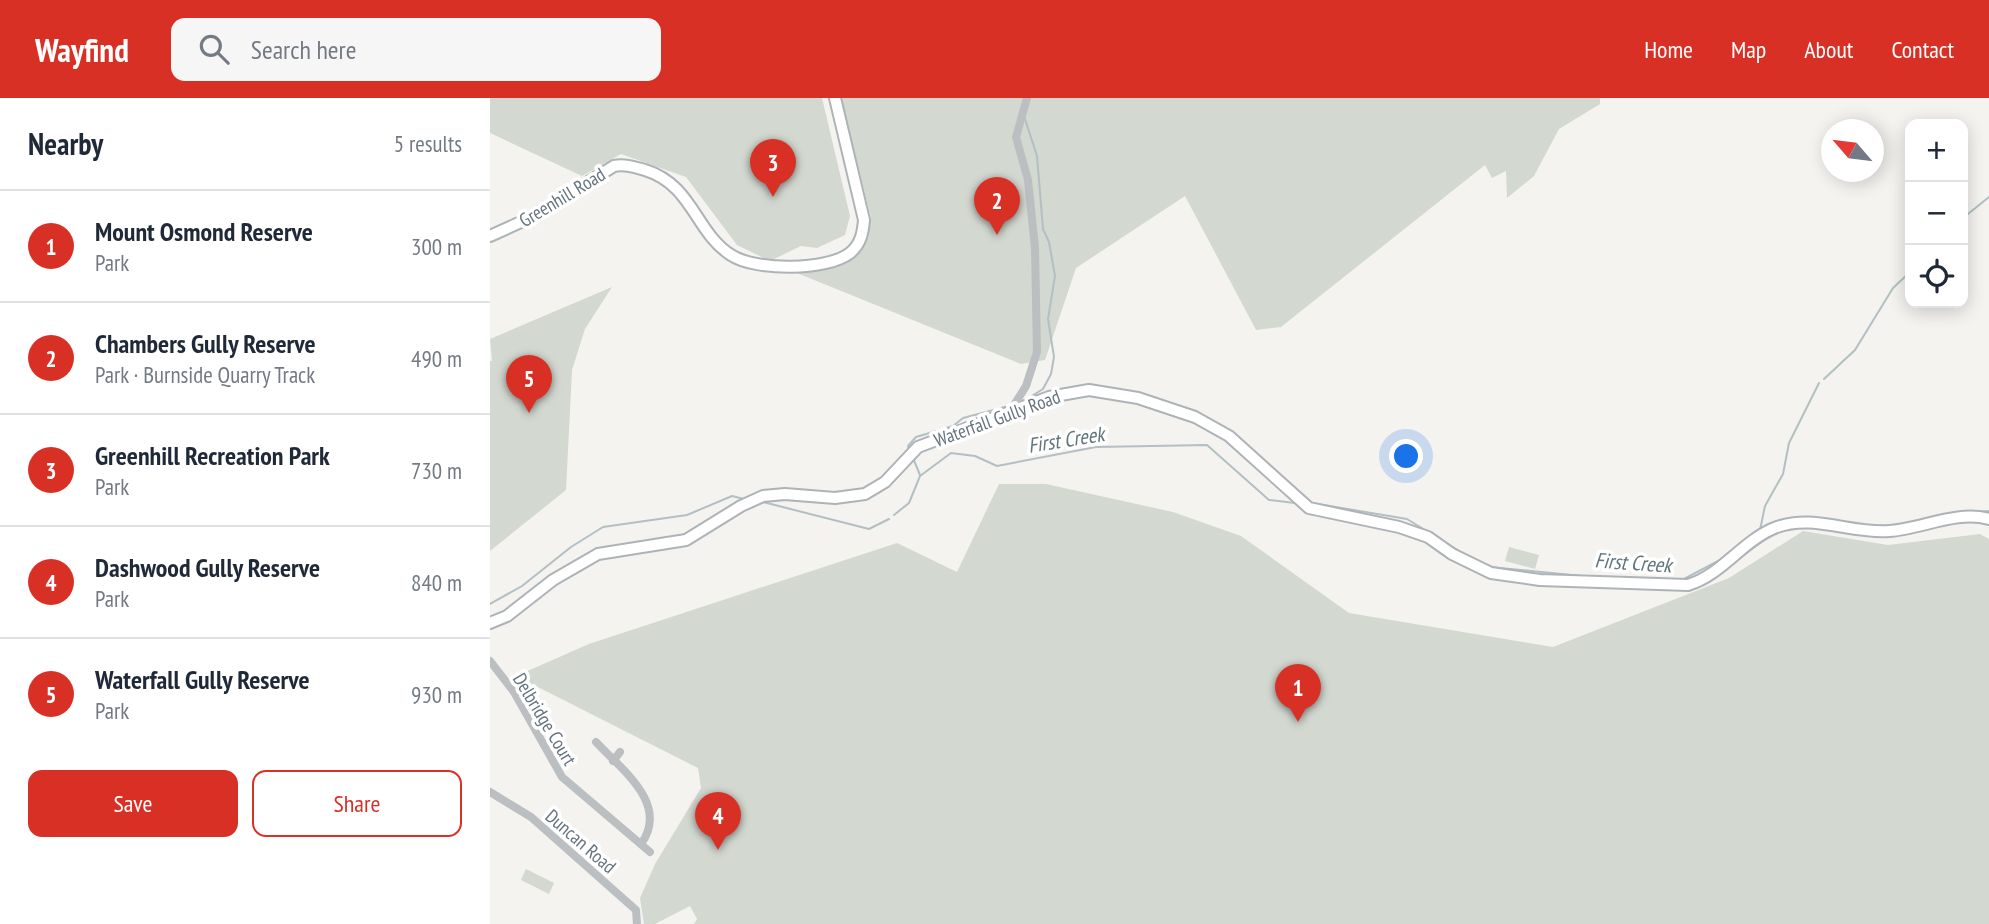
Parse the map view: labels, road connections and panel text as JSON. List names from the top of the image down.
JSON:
{
  "streets": {
    "street": [
      "Greenhill Road",
      "Waterfall Gully Road",
      "Delbridge Court",
      "Duncan Road"
    ]
  },
  "water": ["First Creek"],
  "north": "top left",
  "page": {
    "header": "Wayfind",
    "search": "Search here",
    "nav": [
      "Home",
      "Map",
      "About",
      "Contact"
    ],
    "heading": ["Nearby", "5 results"],
    "map_buttons": ["+", "−"],
    "pins": [
      "3",
      "2",
      "5",
      "1",
      "4"
    ],
    "list": [
      {
        "mark": "1",
        "name": "Mount Osmond Reserve",
        "note": "Park",
        "value": "300 m"
      },
      {
        "mark": "2",
        "name": "Chambers Gully Reserve",
        "note": "Park · Burnside Quarry Track",
        "value": "490 m"
      },
      {
        "mark": "3",
        "name": "Greenhill Recreation Park",
        "note": "Park",
        "value": "730 m"
      },
      {
        "mark": "4",
        "name": "Dashwood Gully Reserve",
        "note": "Park",
        "value": "840 m"
      },
      {
        "mark": "5",
        "name": "Waterfall Gully Reserve",
        "note": "Park",
        "value": "930 m"
      }
    ],
    "buttons": ["Save", "Share"]
  }
}
